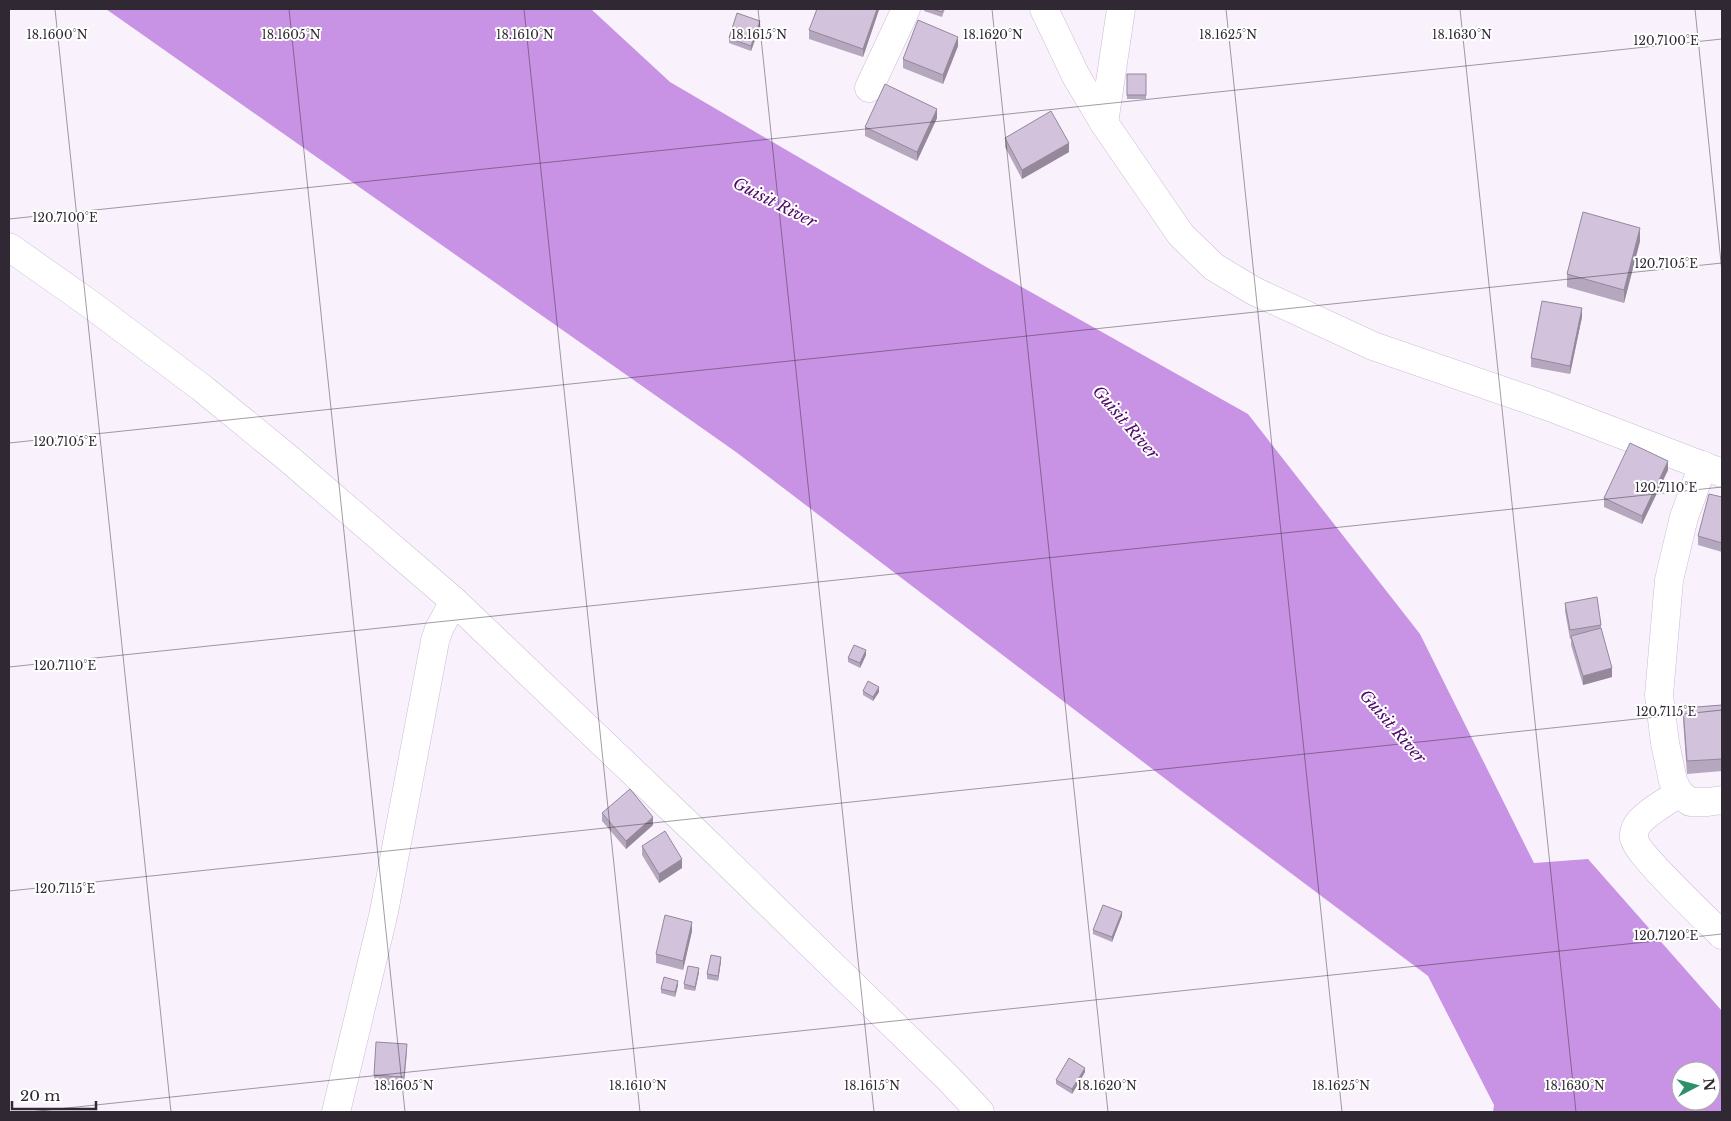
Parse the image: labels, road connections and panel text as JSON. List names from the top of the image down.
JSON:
{
  "water": ["Guisit River"],
  "scale_bar": "20 m",
  "north": "right",
  "coordinates": [
    "18.1600°N",
    "18.1605°N",
    "18.1610°N",
    "18.1615°N",
    "18.1620°N",
    "18.1625°N",
    "18.1630°N",
    "120.7100°E",
    "120.7105°E",
    "120.7110°E",
    "120.7115°E",
    "120.7120°E"
  ]
}
